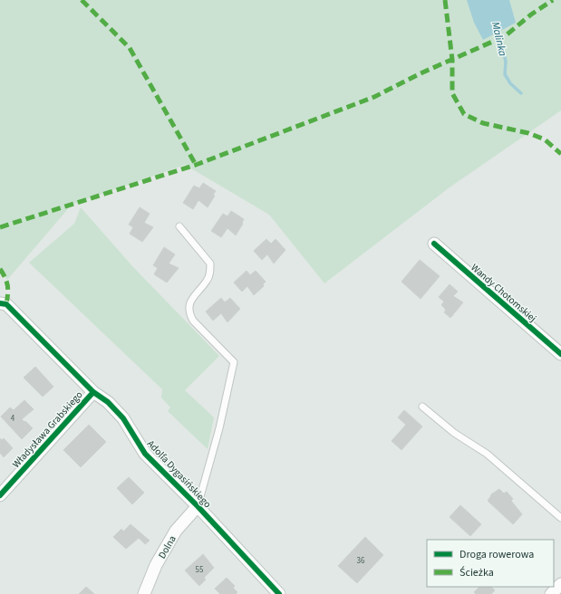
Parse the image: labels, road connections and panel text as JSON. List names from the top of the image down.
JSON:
{
  "streets": {
    "street": [
      "Wandy Chotomskiej",
      "Władysława Grabskiego",
      "Adolfa Dygasińskiego",
      "Dolna"
    ]
  },
  "crossings": [
    ["Władysława Grabskiego", "Adolfa Dygasińskiego"],
    ["Adolfa Dygasińskiego", "Dolna"]
  ],
  "water": ["Malinka"],
  "house_numbers": ["4", "36", "55"],
  "legend": ["Droga rowerowa", "Ścieżka"]
}
